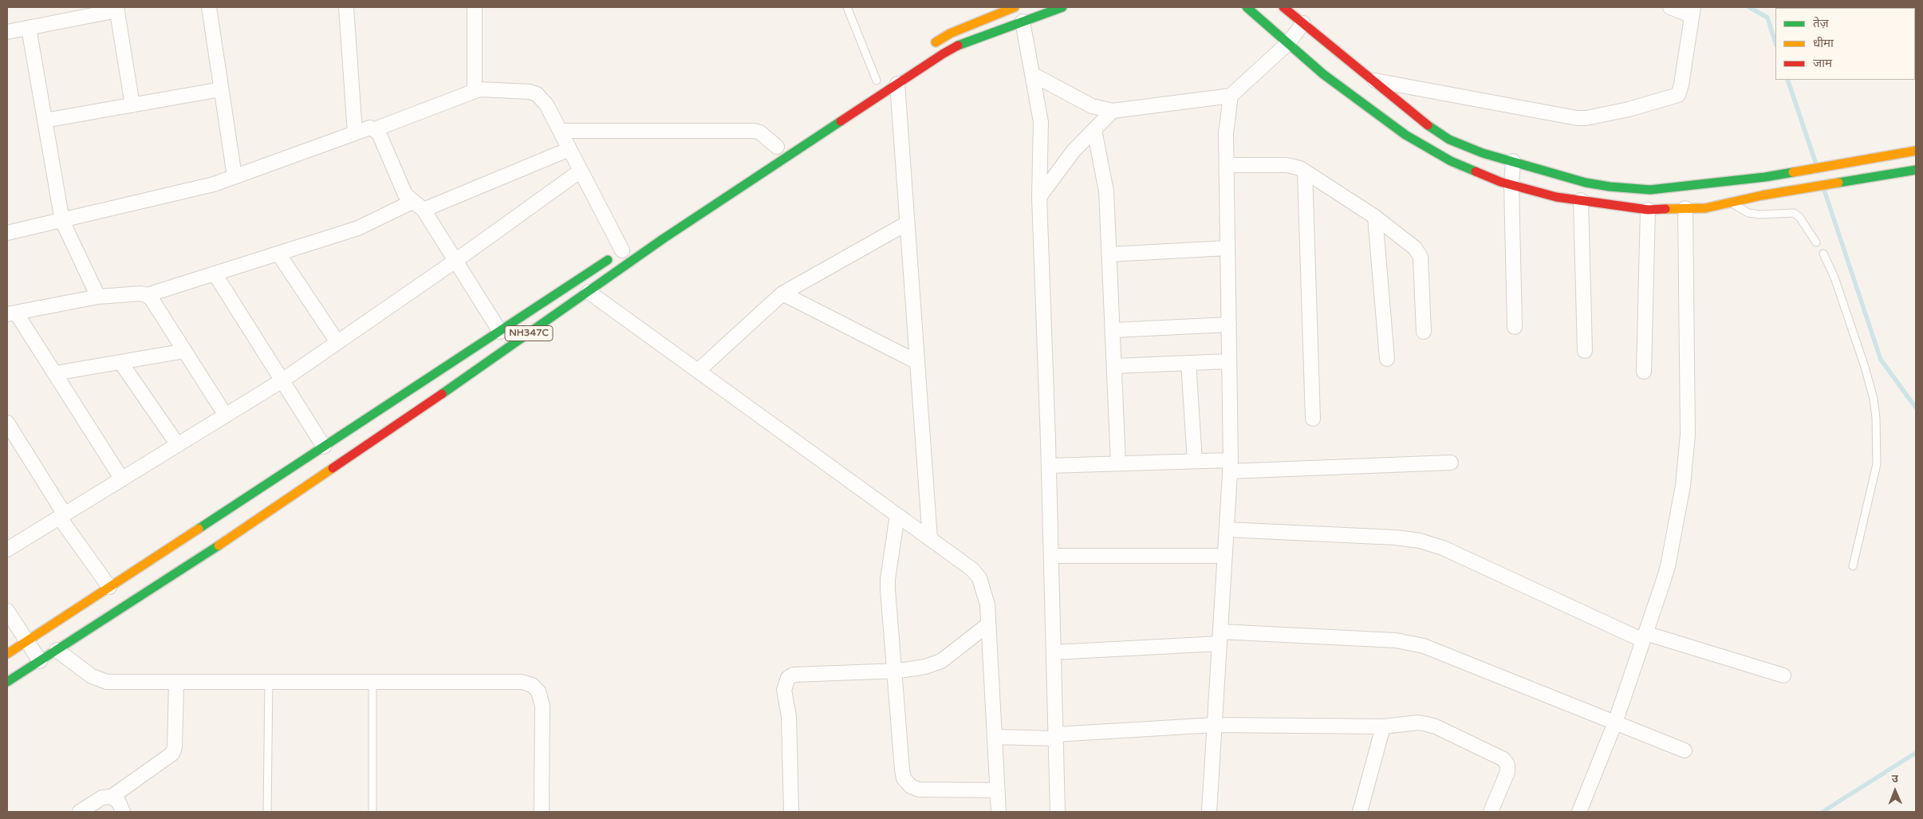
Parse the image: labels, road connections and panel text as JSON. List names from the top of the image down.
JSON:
{
  "streets": {
    "main road": ["NH347C"]
  },
  "legend": ["तेज़", "धीमा", "जाम"],
  "north": "top"
}
